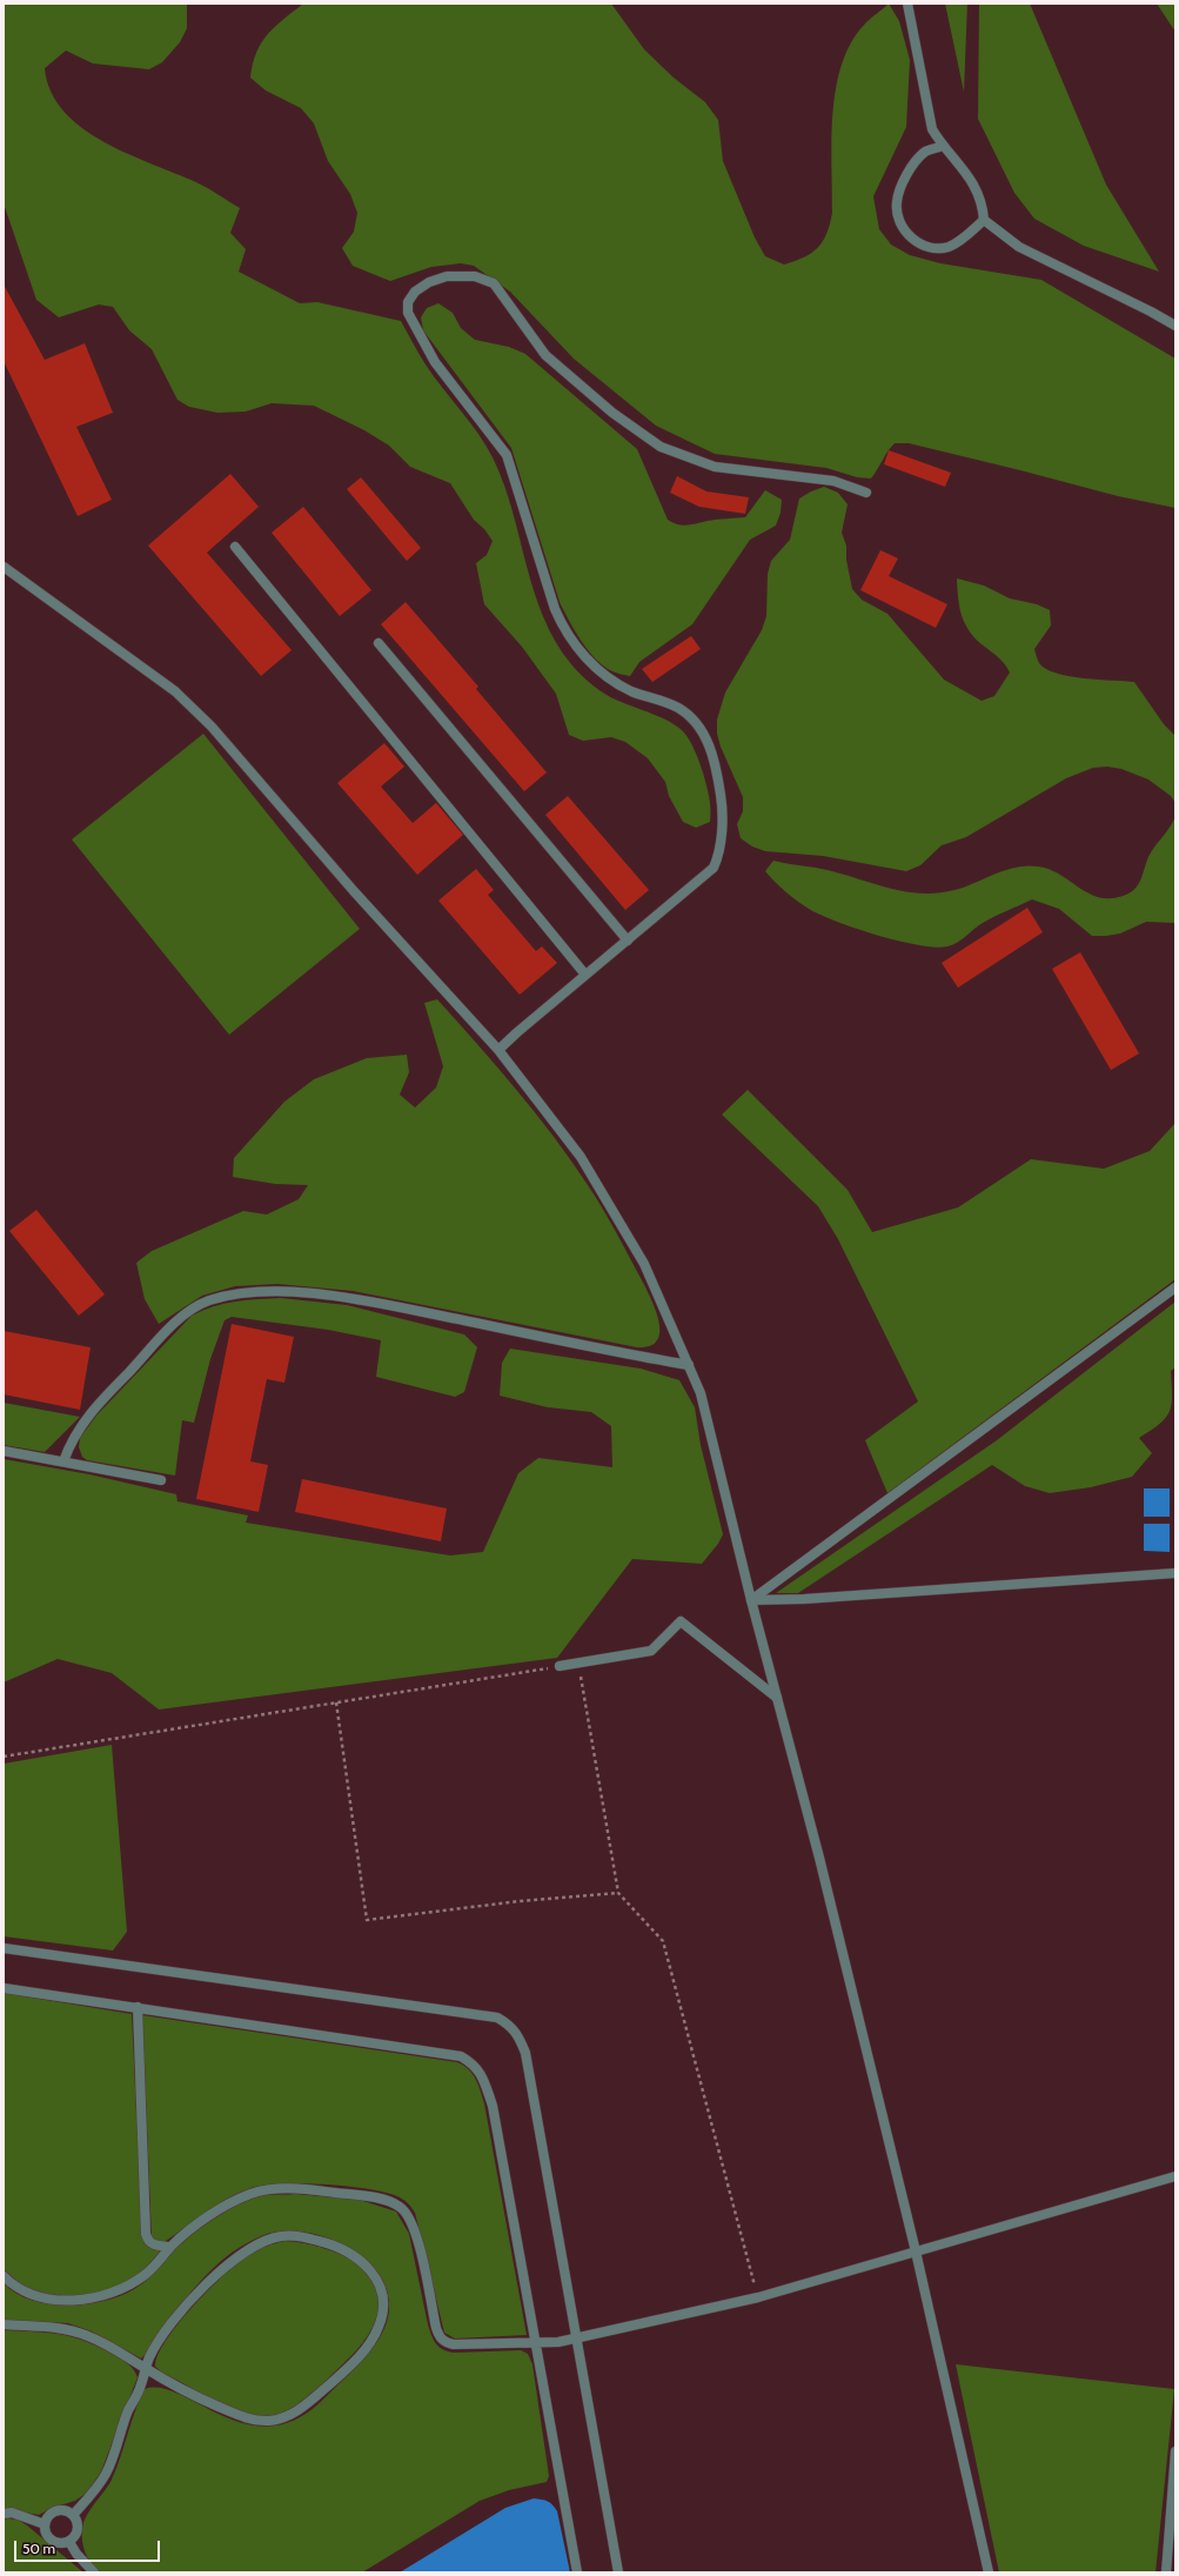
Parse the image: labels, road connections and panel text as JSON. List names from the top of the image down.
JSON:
{
  "scale_bar": "50 m"
}
